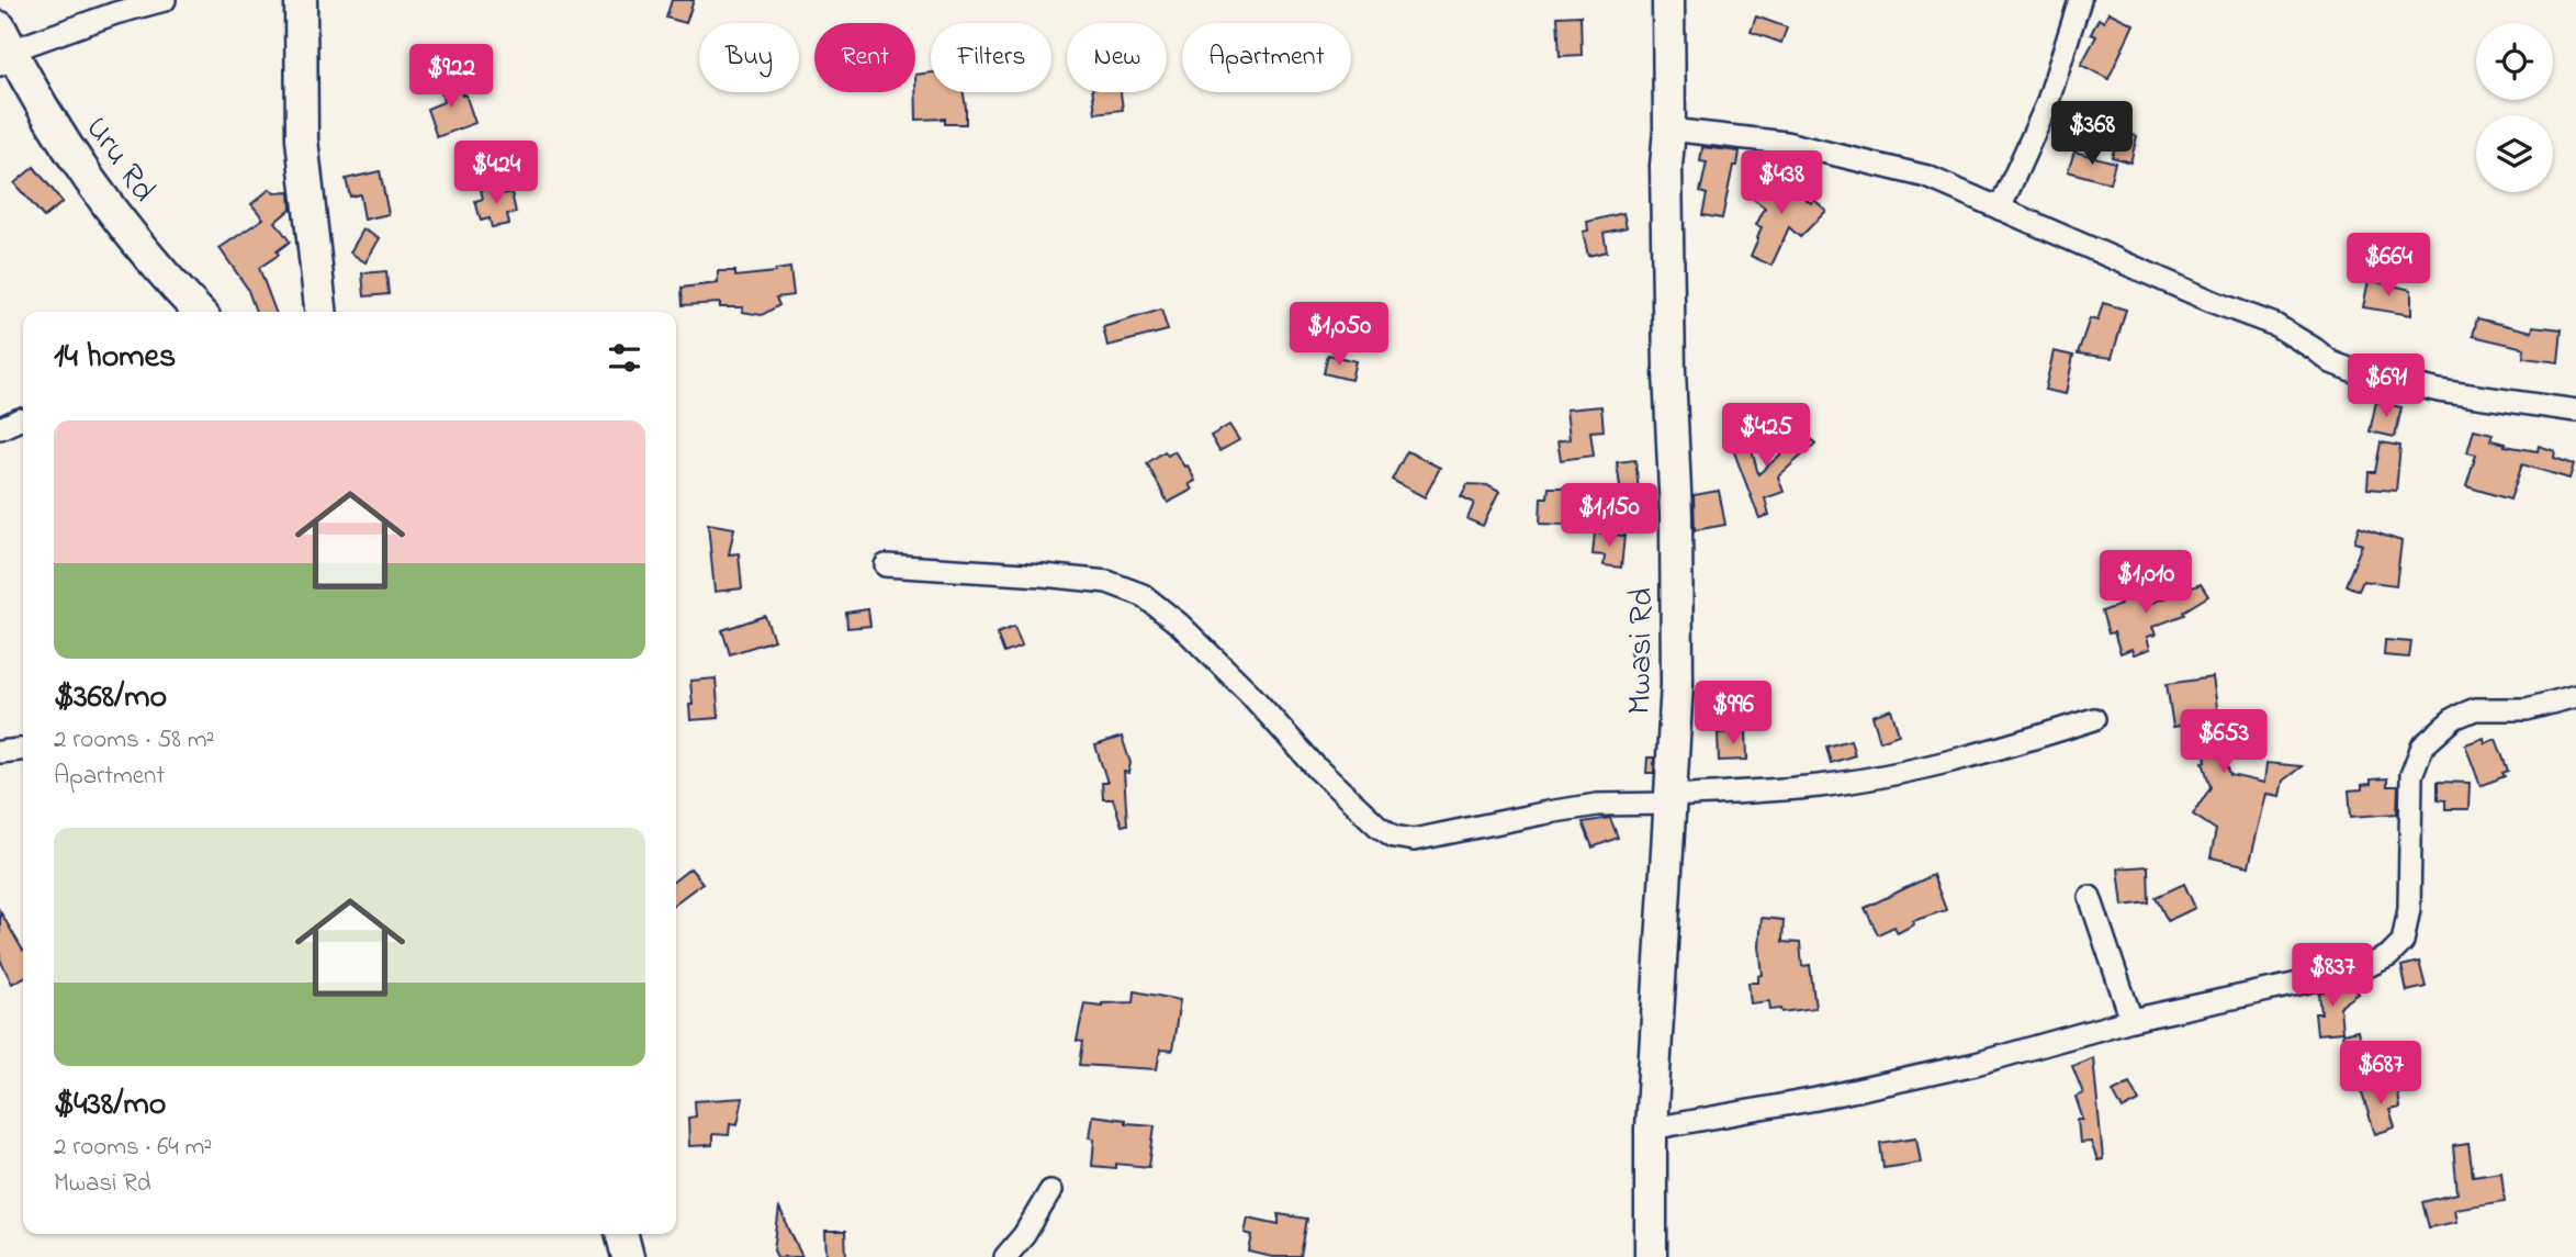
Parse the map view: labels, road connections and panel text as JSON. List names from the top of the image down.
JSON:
{
  "streets": {
    "street": ["Uru Rd", "Mwasi Rd"]
  },
  "page": {
    "chip": [
      "Buy",
      "Rent",
      "Filters",
      "New",
      "Apartment"
    ],
    "price": [
      "$922",
      "$368",
      "$424",
      "$438",
      "$664",
      "$1,050",
      "$691",
      "$425",
      "$1,150",
      "$1,010",
      "$996",
      "$653",
      "$837",
      "$687"
    ],
    "heading": "14 homes",
    "list": [
      {
        "name": "$368/mo",
        "note": "2 rooms · 58 m² · Apartment"
      },
      {
        "name": "$438/mo",
        "note": "2 rooms · 64 m² · Mwasi Rd"
      }
    ]
  }
}
